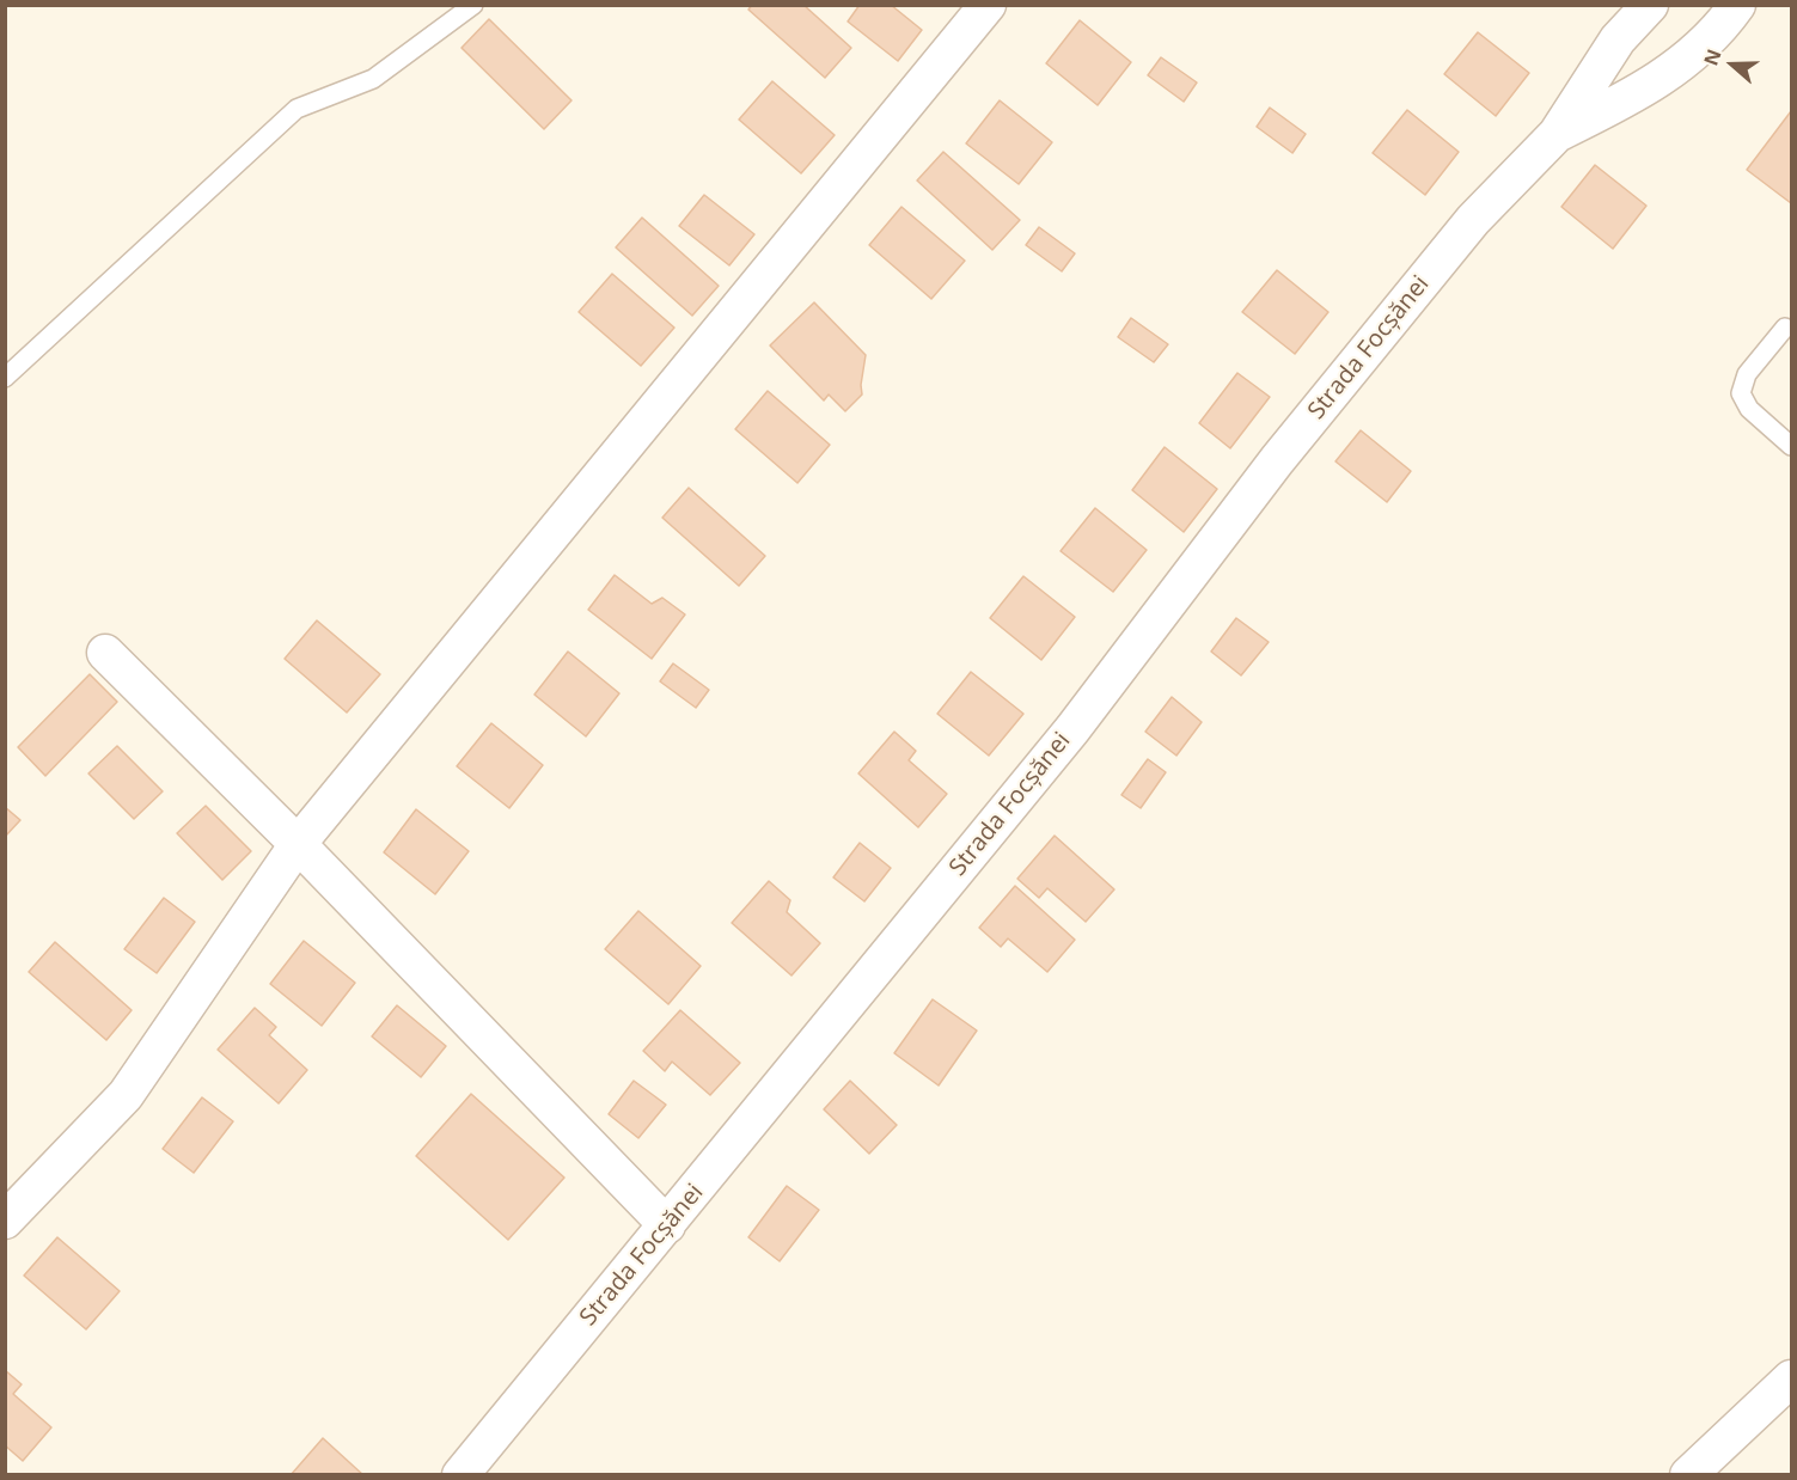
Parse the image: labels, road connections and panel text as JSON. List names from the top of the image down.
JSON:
{
  "streets": {
    "street": ["Strada Focșănei"]
  },
  "north": "left"
}
